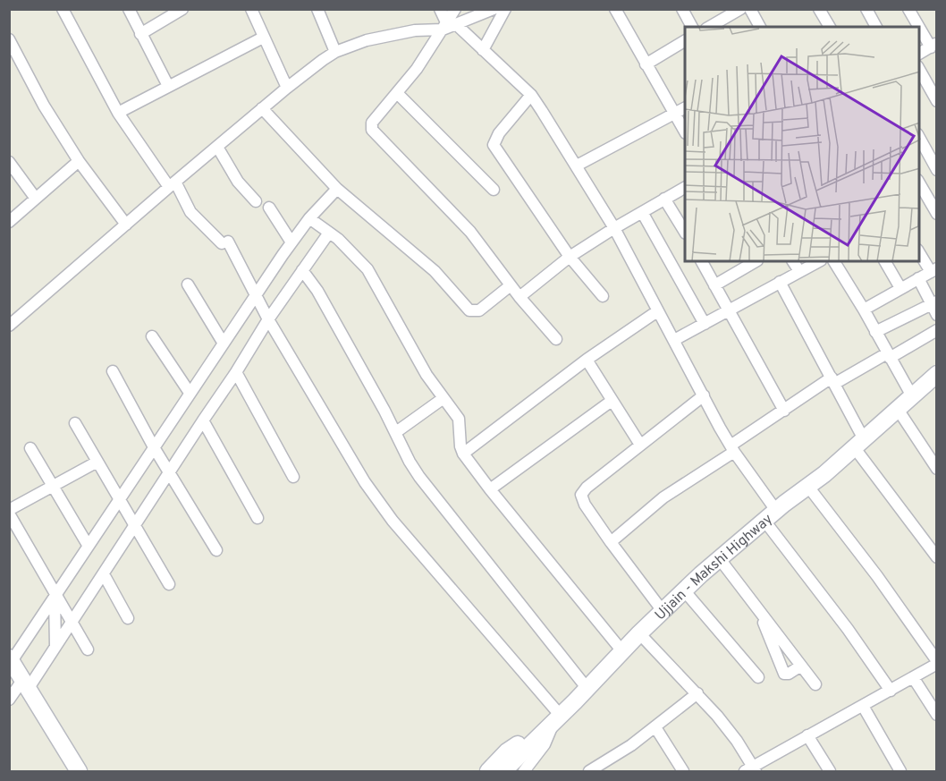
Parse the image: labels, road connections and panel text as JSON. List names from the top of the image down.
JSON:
{
  "streets": {
    "main road": ["Ujjain - Makshi Highway"]
  }
}
